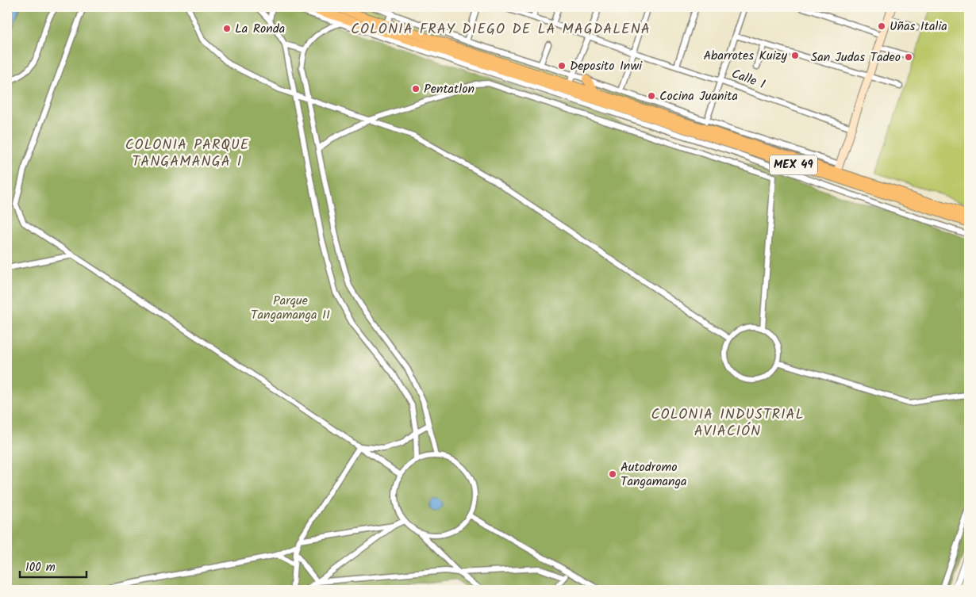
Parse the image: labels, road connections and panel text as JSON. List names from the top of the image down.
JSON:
{
  "streets": {
    "main road": ["MEX 49"],
    "street": ["Calle 1"]
  },
  "districts": ["COLONIA FRAY DIEGO DE LA MAGDALENA", "COLONIA PARQUE TANGAMANGA I", "COLONIA INDUSTRIAL AVIACIÓN"],
  "parks": ["Parque Tangamanga II"],
  "places": [
    "Uñas Italia",
    "La Ronda",
    "Abarrotes Kuizy",
    "San Judas Tadeo",
    "Deposito Inwi",
    "Pentatlon",
    "Cocina Juanita",
    "Autodromo Tangamanga"
  ],
  "scale_bar": "100 m"
}
